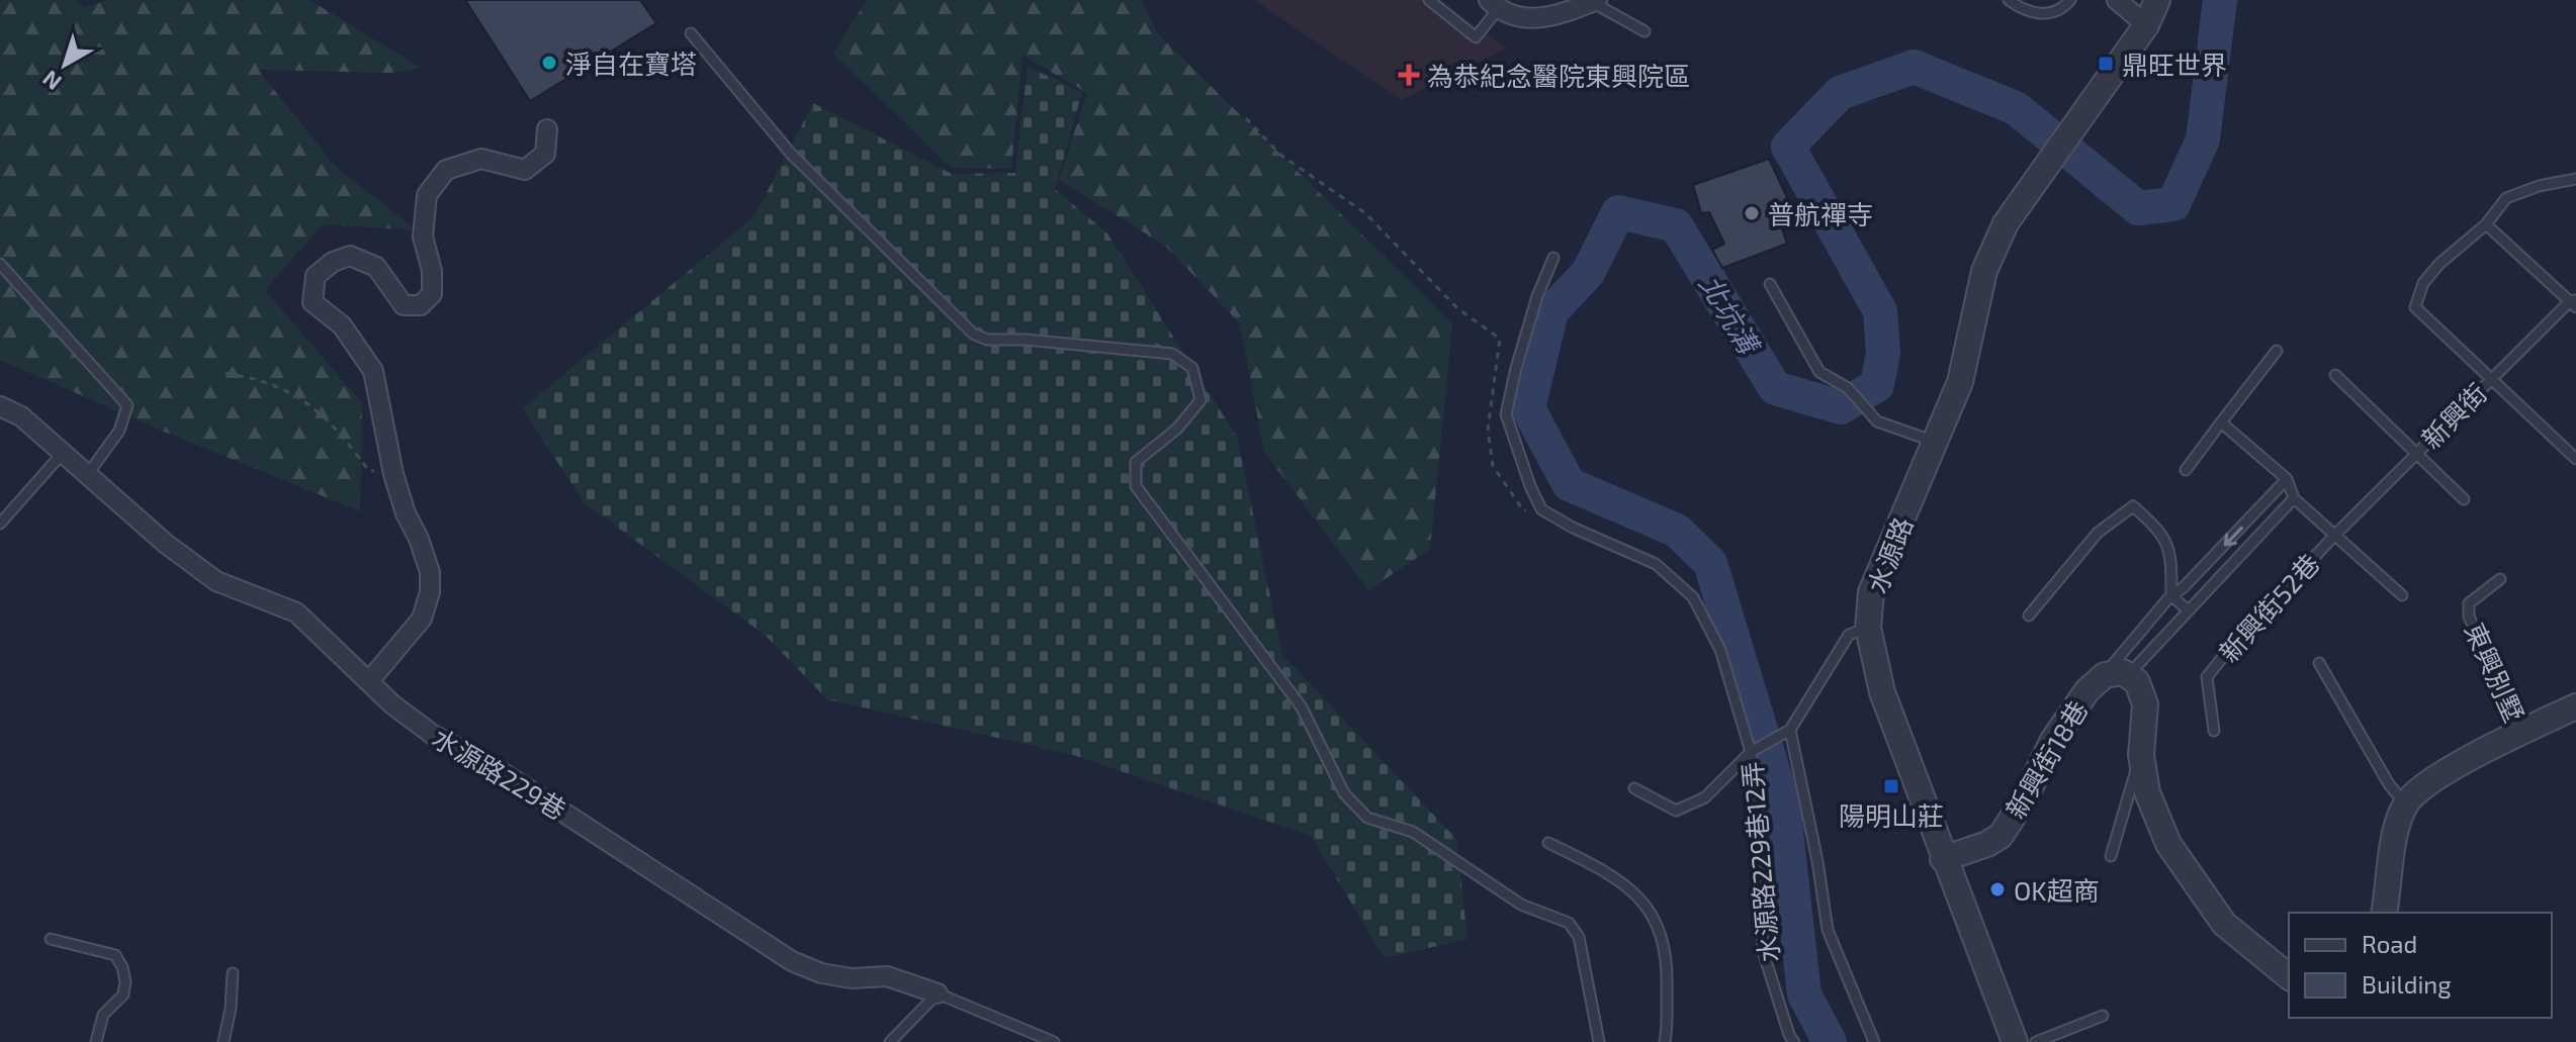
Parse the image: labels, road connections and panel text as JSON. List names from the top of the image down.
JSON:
{
  "streets": {
    "street": ["水源路", "新興街18巷", "水源路229巷"],
    "lane": [
      "新興街",
      "新興街52巷",
      "東興別墅",
      "水源路229巷12弄"
    ]
  },
  "crossings": [
    ["新興街", "新興街52巷"],
    ["水源路", "新興街18巷"]
  ],
  "water": ["北坑溝"],
  "places": {
    "other": ["淨自在寶塔", "普航禪寺", "OK超商"],
    "transit": ["鼎旺世界", "陽明山莊"],
    "health": ["為恭紀念醫院東興院區"]
  },
  "legend": ["Road", "Building"],
  "north": "bottom left"
}
